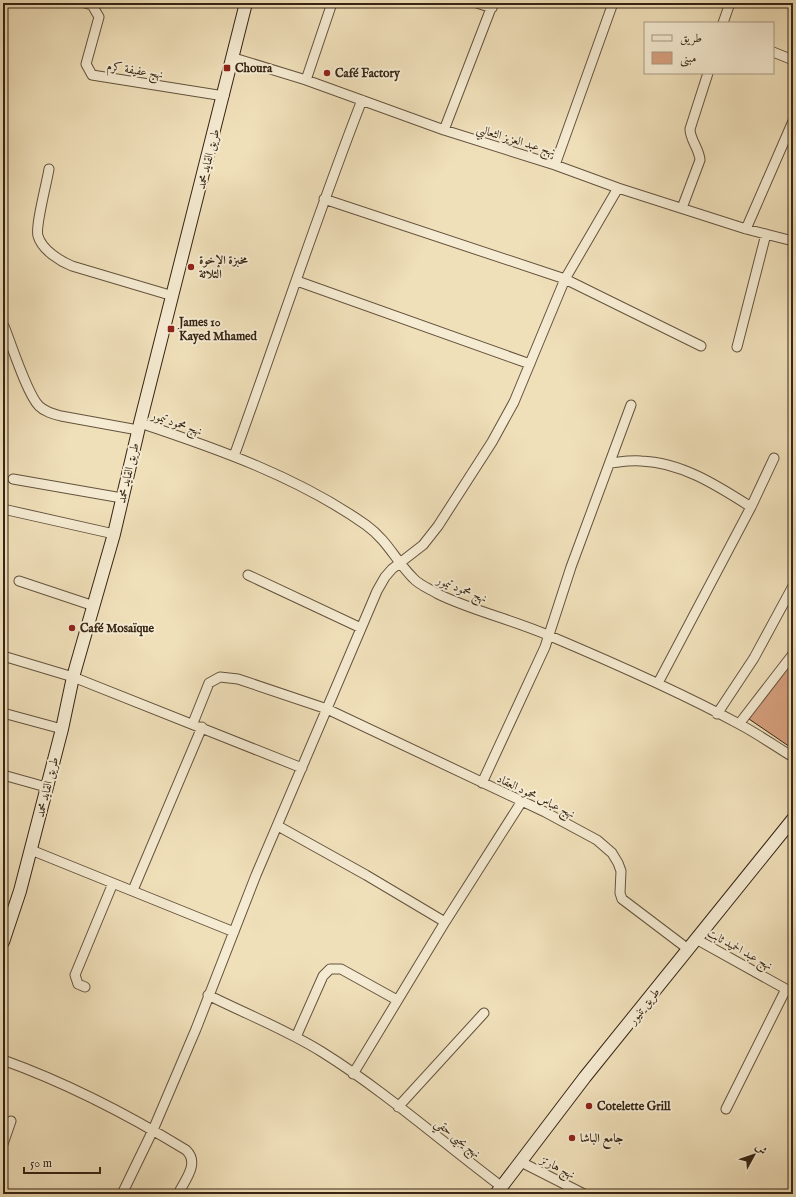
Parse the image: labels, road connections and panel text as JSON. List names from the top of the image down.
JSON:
{
  "streets": {
    "main road": ["طريق القايد محمد", "طريق تنيور"],
    "street": [
      "نهج عفيفة كرم",
      "نهج عبد العزيز الثعالبي",
      "نهج محمود تيمور",
      "نهج عباس محمود العقاد",
      "نهج عبد الحميد ثابت",
      "نهج يحيى حقي",
      "نهج هارتز"
    ]
  },
  "crossings": [
    ["نهج عفيفة كرم", "طريق القايد محمد"],
    ["نهج عبد العزيز الثعالبي", "طريق القايد محمد"],
    ["طريق القايد محمد", "نهج محمود تيمور"],
    ["نهج عباس محمود العقاد", "طريق تنيور"],
    ["نهج عبد الحميد ثابت", "طريق تنيور"],
    ["طريق تنيور", "نهج يحيى حقي"],
    ["طريق تنيور", "نهج هارتز"]
  ],
  "places": {
    "transit": ["Choura", "James 10 Kayed Mhamed"],
    "other": [
      "Café Factory",
      "مخبزة الإخوة الثلاثة",
      "Café Mosaïque",
      "Cotelette Grill",
      "جامع الباشا"
    ]
  },
  "legend": ["طريق", "مبنى"],
  "scale_bar": "50 m",
  "north": "top right"
}
